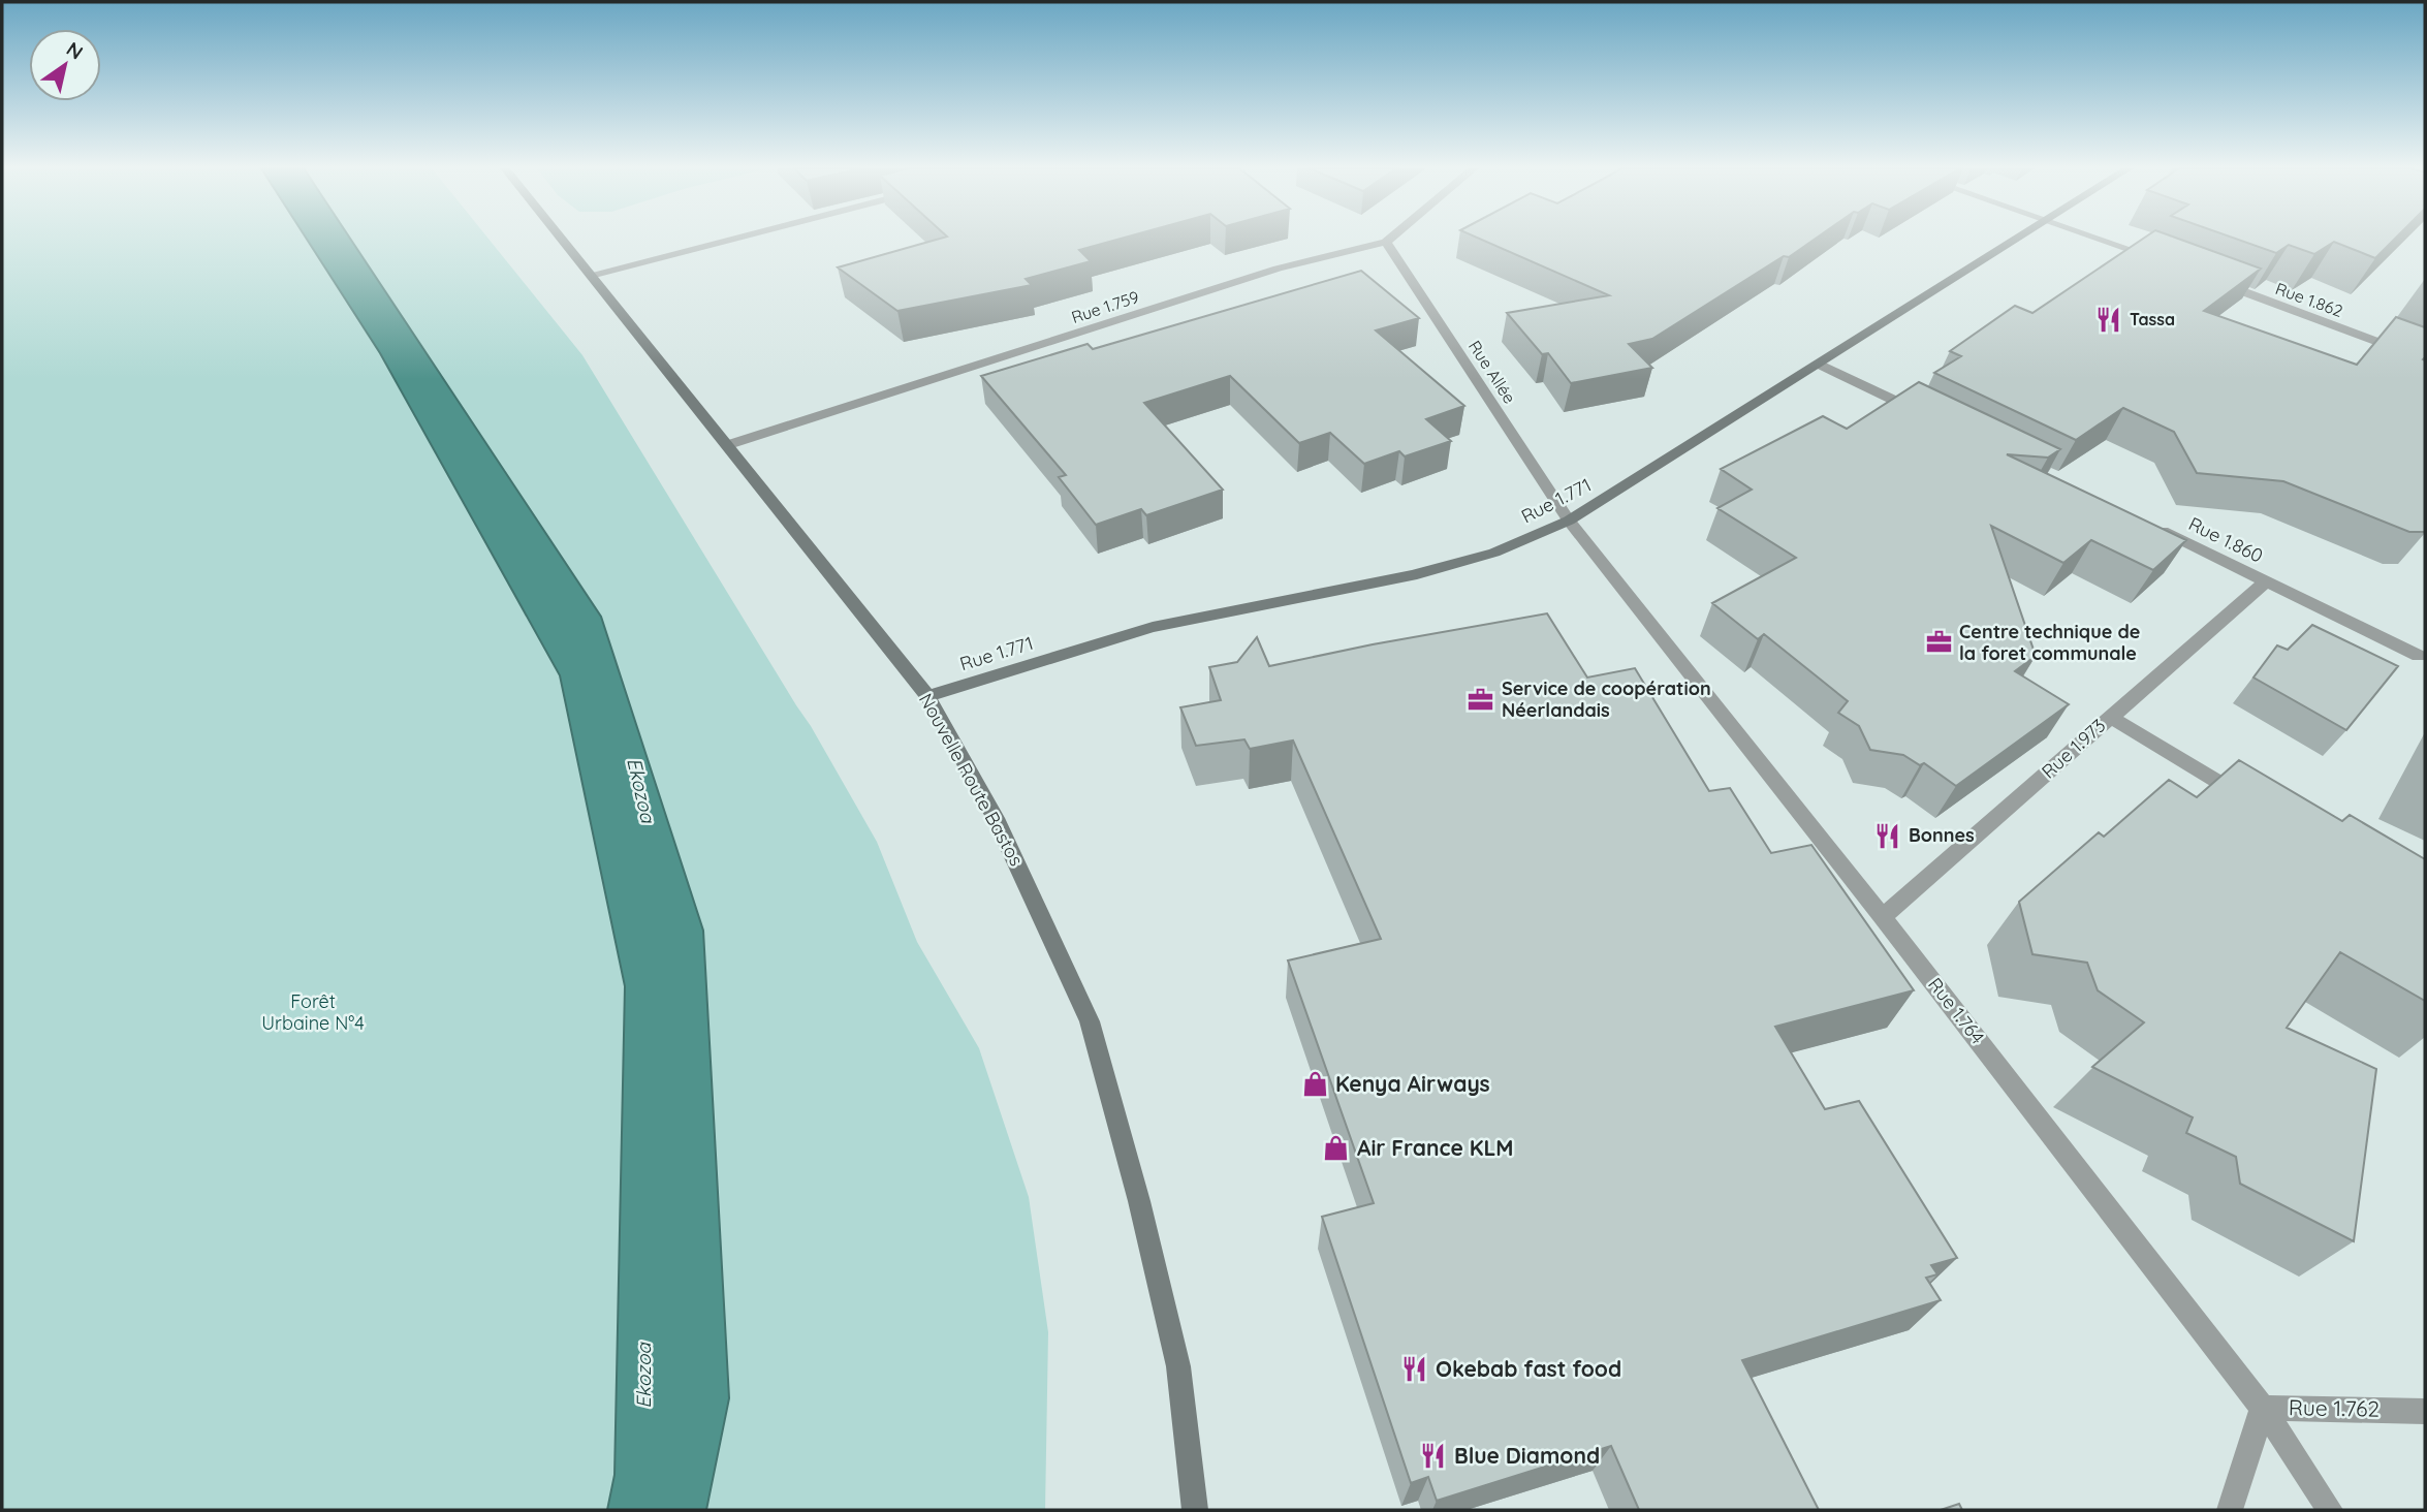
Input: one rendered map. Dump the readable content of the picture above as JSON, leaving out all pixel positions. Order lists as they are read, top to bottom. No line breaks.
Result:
{"streets":{"main road":["Rue 1.771","Nouvelle Route Bastos"],"street":["Rue 1.862","Rue 1.759","Rue Allée","Rue 1.860","Rue 1.973","Rue 1.764","Rue 1.762"]},"crossings":[["Rue 1.759","Rue Allée"],["Rue 1.759","Nouvelle Route Bastos"],["Rue Allée","Rue 1.771"],["Rue Allée","Rue 1.764"],["Rue 1.771","Nouvelle Route Bastos"],["Rue 1.771","Rue 1.764"],["Rue 1.860","Rue 1.973"],["Rue 1.973","Rue 1.764"],["Rue 1.764","Rue 1.762"]],"water":["Ekozoa"],"parks":["Forêt Urbaine N°4"],"places":{"restaurant":["Tassa","Bonnes","Okebab fast food","Blue Diamond"],"office":["Centre technique de la foret communale","Service de coopération Néerlandais"],"shop":["Kenya Airways","Air France KLM"]},"north":"top right"}
